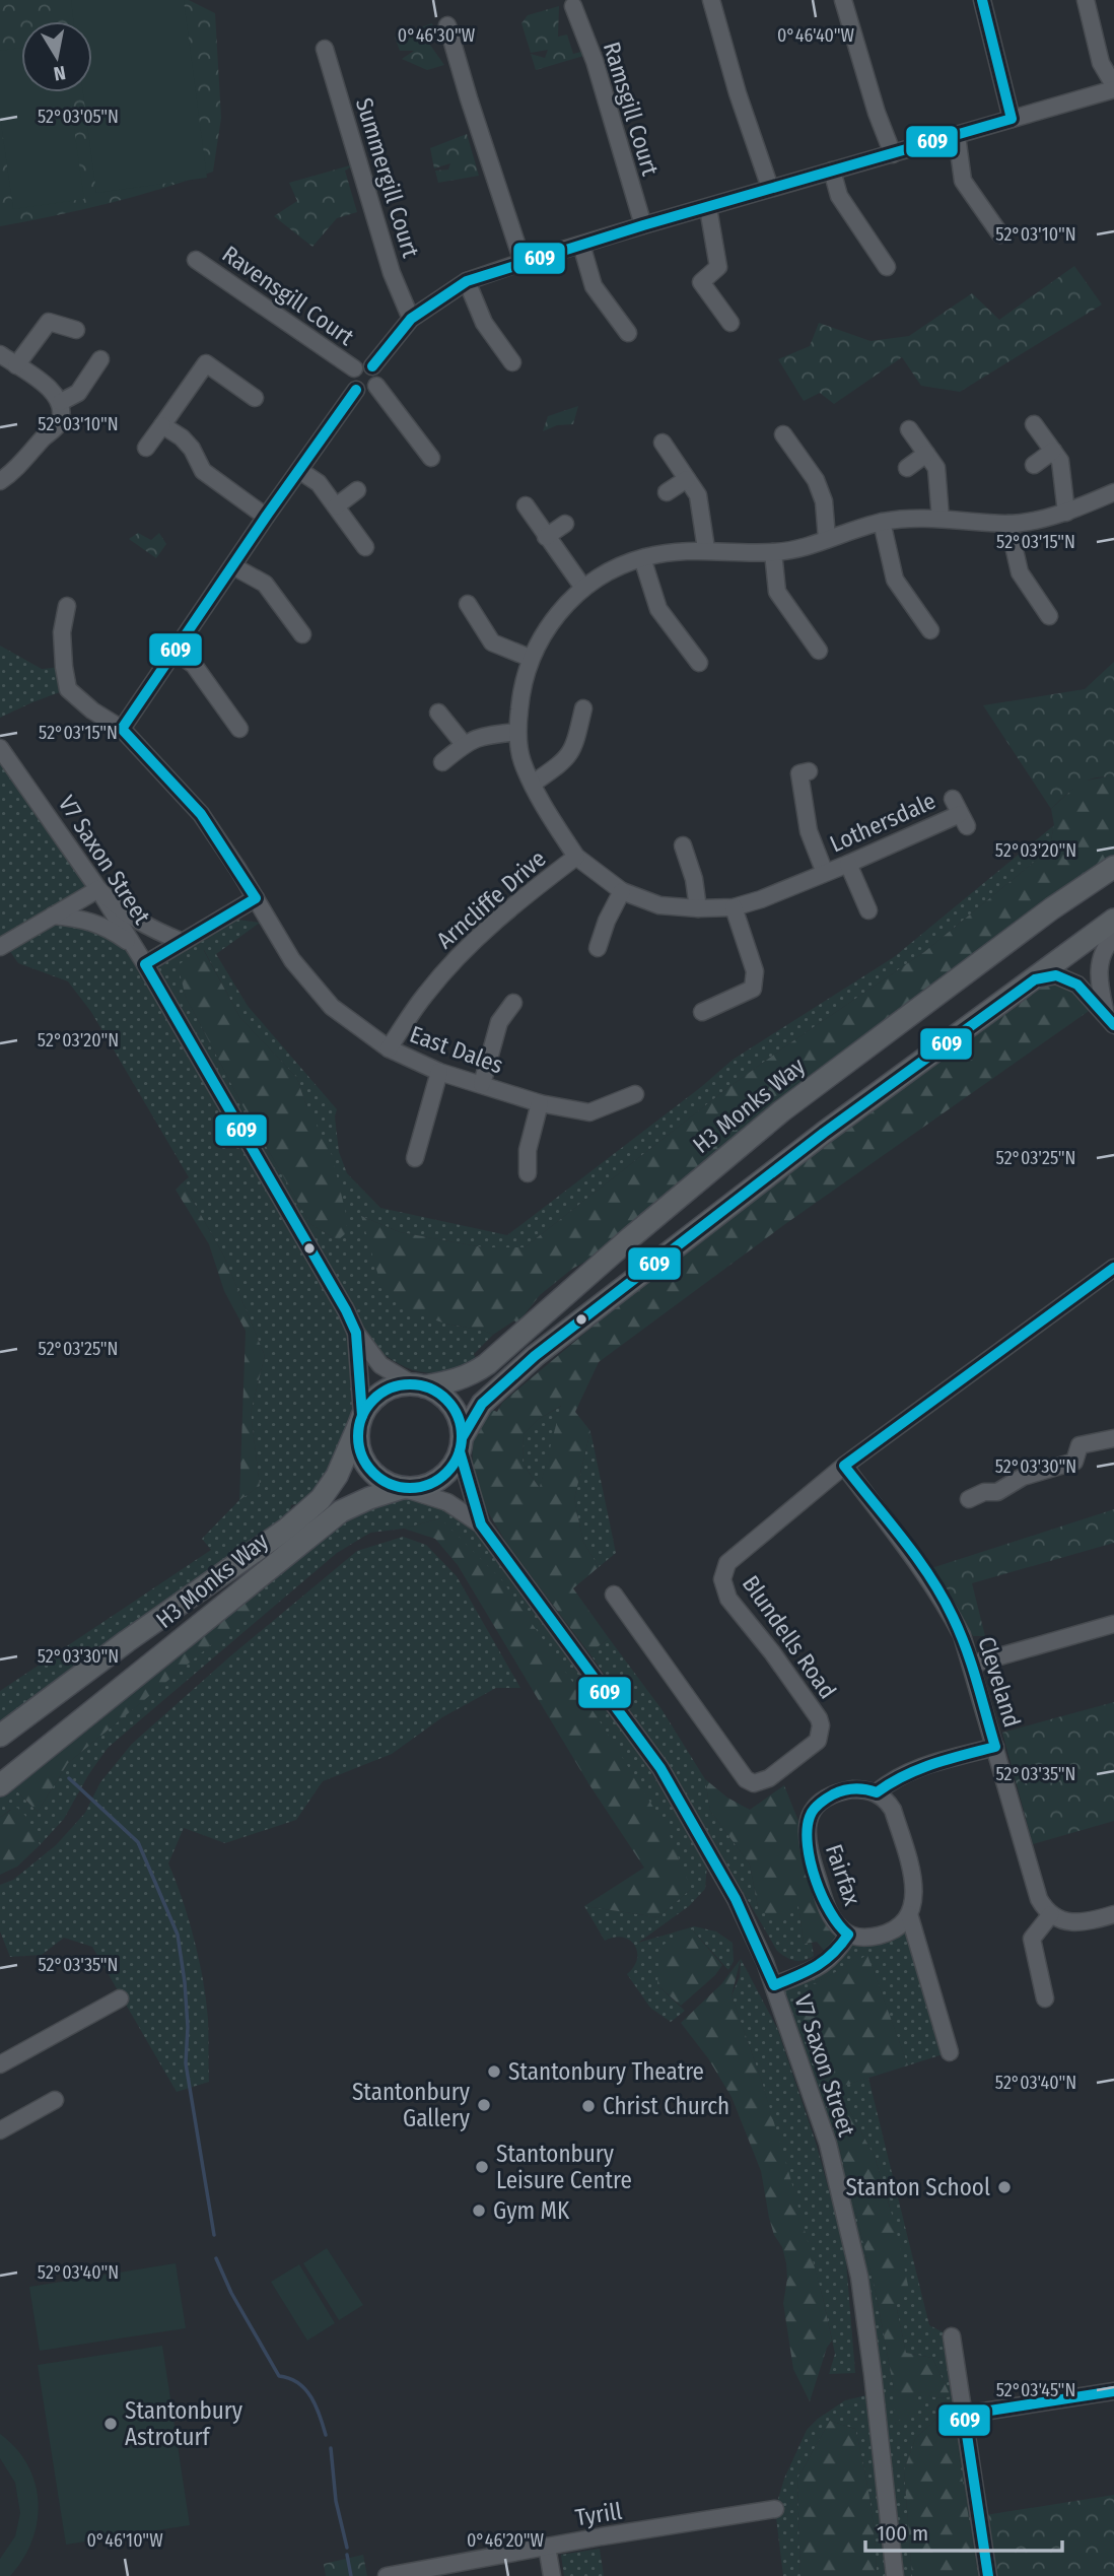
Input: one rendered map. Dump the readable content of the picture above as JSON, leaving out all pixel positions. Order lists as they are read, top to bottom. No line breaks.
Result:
{"streets":{"main road":["H3 Monks Way"],"street":["Ramsgill Court","Summergill Court","Ravensgill Court","Lothersdale","V7 Saxon Street","Arncliffe Drive","East Dales","Blundells Road","Cleveland","Fairfax","Tyrill"]},"crossings":[["Lothersdale","Arncliffe Drive"],["V7 Saxon Street","H3 Monks Way"],["V7 Saxon Street","Fairfax"],["Arncliffe Drive","East Dales"],["Blundells Road","Cleveland"]],"places":["Stantonbury Theatre","Stantonbury Gallery","Christ Church","Stantonbury Leisure Centre","Stanton School","Gym MK","Stantonbury Astroturf"],"lines":["transit line 609"],"scale_bar":"100 m","north":"bottom","coordinates":["0°46'30\"W","0°46'40\"W","52°03'05\"N","52°03'10\"N","52°03'15\"N","52°03'20\"N","52°03'25\"N","52°03'30\"N","52°03'35\"N","52°03'40\"N","52°03'45\"N","0°46'10\"W","0°46'20\"W"]}
